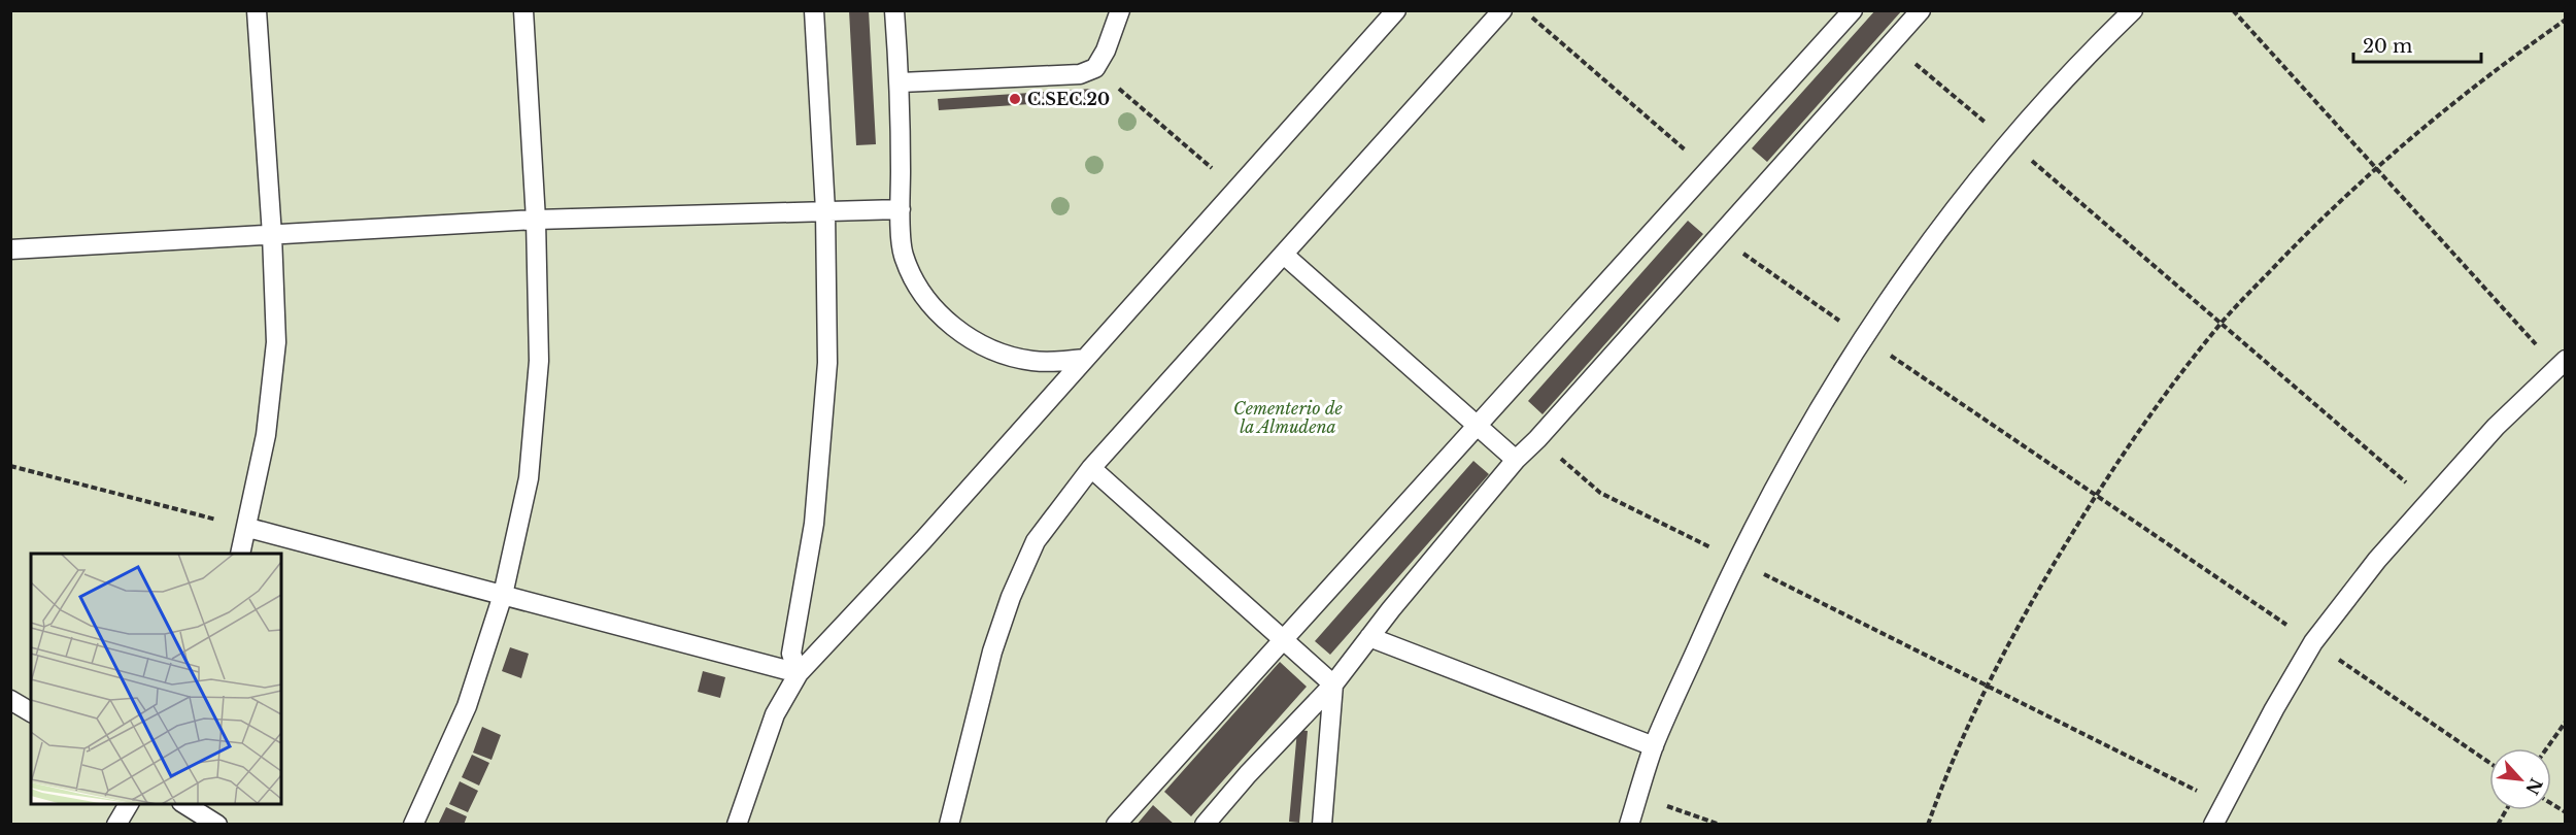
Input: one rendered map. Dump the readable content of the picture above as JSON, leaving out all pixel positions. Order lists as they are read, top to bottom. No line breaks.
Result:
{"parks":["Cementerio de la Almudena"],"places":["C.SEC.20"],"scale_bar":"20 m","north":"bottom right"}
